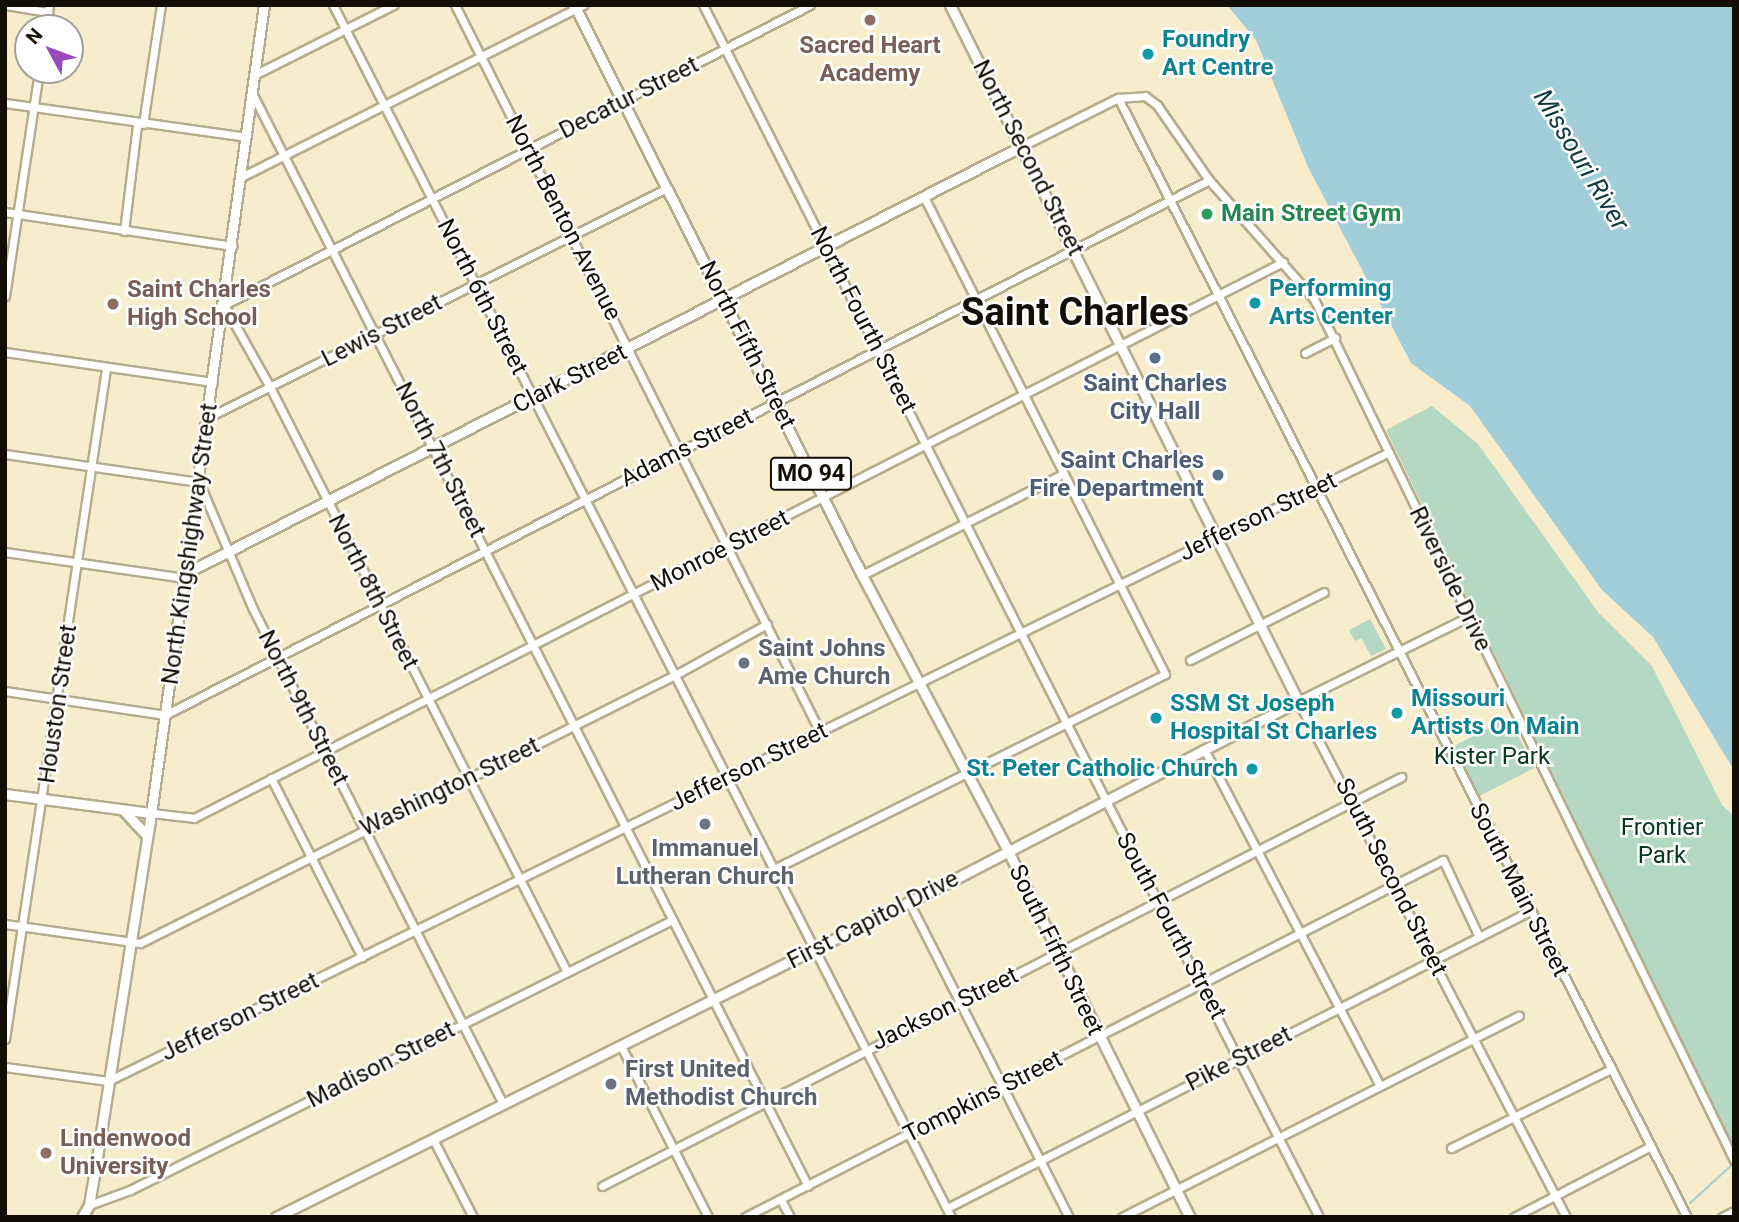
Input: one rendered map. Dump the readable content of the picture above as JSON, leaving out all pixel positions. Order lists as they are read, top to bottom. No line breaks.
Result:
{"streets":{"main road":["North Second Street","North Fifth Street","Clark Street","MO 94","North Kingshighway Street","South Second Street","First Capitol Drive","South Fifth Street"],"street":["Decatur Street","North Benton Avenue","North 6th Street","North Fourth Street","Lewis Street","Adams Street","North 7th Street","Jefferson Street","Monroe Street","Riverside Drive","North 8th Street","Houston Street","North 9th Street","Washington Street","South Main Street","South Fourth Street","Jackson Street","Pike Street","Madison Street","Tompkins Street"]},"crossings":[["Decatur Street","North Benton Avenue"],["Decatur Street","North 6th Street"],["Decatur Street","North Fourth Street"],["Decatur Street","North Fifth Street"],["Decatur Street","North 7th Street"],["Decatur Street","North Kingshighway Street"],["Decatur Street","North 8th Street"],["North Second Street","Clark Street"],["North Second Street","Adams Street"],["North Second Street","Jefferson Street"],["North Second Street","Monroe Street"],["North Second Street","South Second Street"],["North Benton Avenue","Lewis Street"],["North Benton Avenue","Clark Street"],["North Benton Avenue","Adams Street"],["North Benton Avenue","Jefferson Street"],["North Benton Avenue","Monroe Street"],["North Benton Avenue","Washington Street"],["North 6th Street","Lewis Street"],["North 6th Street","Clark Street"],["North 6th Street","Adams Street"],["North 6th Street","Jefferson Street"],["North 6th Street","Monroe Street"],["North 6th Street","Washington Street"],["North 6th Street","First Capitol Drive"],["North 6th Street","Jackson Street"],["North 6th Street","Pike Street"],["North 6th Street","Tompkins Street"],["North Fourth Street","Clark Street"],["North Fourth Street","Adams Street"],["North Fourth Street","Jefferson Street"],["North Fourth Street","Monroe Street"],["North Fourth Street","South Fourth Street"],["Lewis Street","North Fifth Street"],["Lewis Street","North 7th Street"],["Lewis Street","North Kingshighway Street"],["Lewis Street","North 8th Street"],["North Fifth Street","Clark Street"],["North Fifth Street","Adams Street"],["North Fifth Street","Jefferson Street"],["North Fifth Street","Monroe Street"],["North Fifth Street","South Fifth Street"],["Clark Street","North 7th Street"],["Clark Street","North Kingshighway Street"],["Clark Street","Riverside Drive"],["Clark Street","North 8th Street"],["Clark Street","North 9th Street"],["Clark Street","South Main Street"],["Adams Street","North 7th Street"],["Adams Street","North Kingshighway Street"],["Adams Street","Riverside Drive"],["Adams Street","North 8th Street"],["Adams Street","North 9th Street"],["Adams Street","South Main Street"],["North 7th Street","Jefferson Street"],["North 7th Street","North Kingshighway Street"],["North 7th Street","Monroe Street"],["North 7th Street","Washington Street"],["North 7th Street","First Capitol Drive"],["North 7th Street","Jackson Street"],["North 7th Street","Madison Street"],["North 7th Street","Tompkins Street"],["Jefferson Street","North Kingshighway Street"],["Jefferson Street","Riverside Drive"],["Jefferson Street","North 8th Street"],["Jefferson Street","North 9th Street"],["Jefferson Street","South Second Street"],["Jefferson Street","South Main Street"],["Jefferson Street","South Fourth Street"],["Jefferson Street","South Fifth Street"],["North Kingshighway Street","Monroe Street"],["North Kingshighway Street","North 8th Street"],["North Kingshighway Street","North 9th Street"],["North Kingshighway Street","Washington Street"],["North Kingshighway Street","Madison Street"],["Monroe Street","Riverside Drive"],["Monroe Street","North 8th Street"],["Monroe Street","North 9th Street"],["Monroe Street","South Main Street"],["Riverside Drive","South Main Street"],["Riverside Drive","First Capitol Drive"],["North 8th Street","Washington Street"],["North 8th Street","Madison Street"],["North 9th Street","Washington Street"],["North 9th Street","First Capitol Drive"],["North 9th Street","Madison Street"],["South Second Street","First Capitol Drive"],["South Second Street","Jackson Street"],["South Second Street","Pike Street"],["South Second Street","Tompkins Street"],["South Main Street","First Capitol Drive"],["South Main Street","Pike Street"],["First Capitol Drive","South Fourth Street"],["First Capitol Drive","South Fifth Street"],["South Fourth Street","Jackson Street"],["South Fourth Street","Pike Street"],["South Fourth Street","Tompkins Street"],["South Fifth Street","Jackson Street"],["South Fifth Street","Pike Street"],["South Fifth Street","Tompkins Street"],["Pike Street","Tompkins Street"]],"districts":["Saint Charles"],"water":["Missouri River"],"parks":["Kister Park","Frontier Park"],"places":["Sacred Heart Academy","Foundry Art Centre","Main Street Gym","Performing Arts Center","Saint Charles High School","Saint Charles City Hall","Saint Charles Fire Department","Saint Johns Ame Church","Missouri Artists On Main","SSM St Joseph Hospital St Charles","St. Peter Catholic Church","Immanuel Lutheran Church","First United Methodist Church","Lindenwood University"],"north":"top left"}
